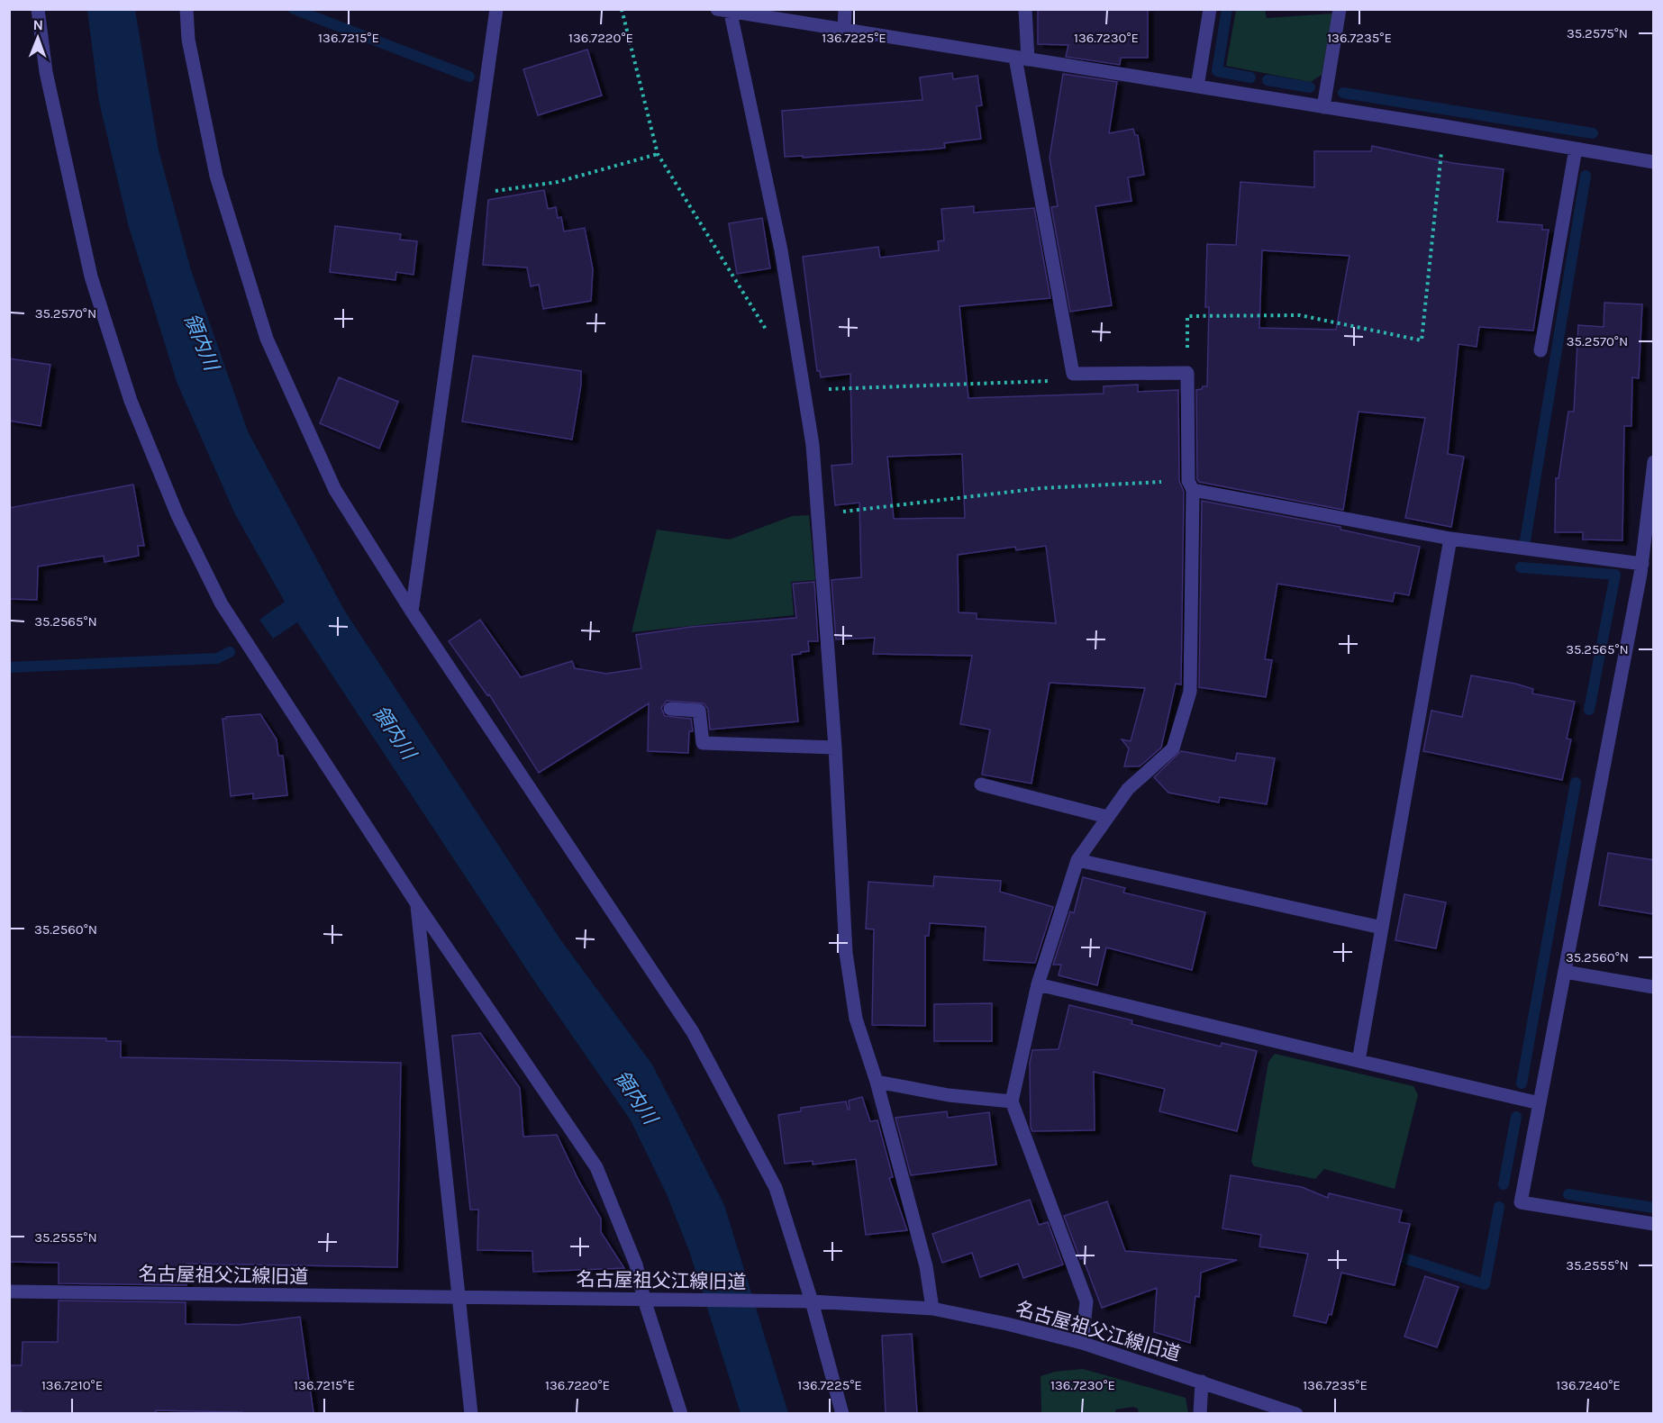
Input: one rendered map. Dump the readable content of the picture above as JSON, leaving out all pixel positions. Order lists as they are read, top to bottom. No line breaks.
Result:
{"streets":{"street":["名古屋祖父江線旧道"]},"water":["領内川"],"north":"top","coordinates":["35.2575°N","136.7215°E","136.7220°E","136.7225°E","136.7230°E","136.7235°E","35.2570°N","35.2565°N","35.2560°N","35.2555°N","136.7210°E","136.7240°E"]}
